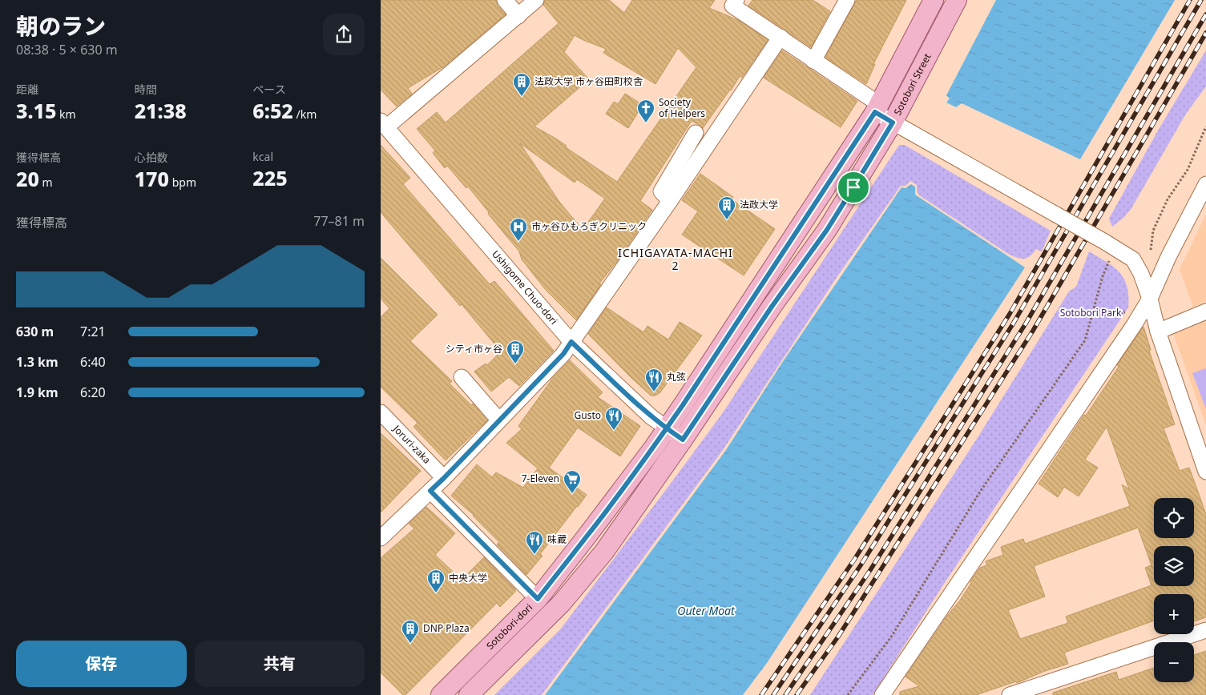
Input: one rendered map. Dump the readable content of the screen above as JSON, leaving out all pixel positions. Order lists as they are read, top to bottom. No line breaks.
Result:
{"streets":{"main road":["Sotobori Street","Sotobori-dori"],"street":["Ushigome Chuo-dori","Joruri-zaka"]},"crossings":[["Sotobori Street","Ushigome Chuo-dori"],["Sotobori Street","Sotobori-dori"],["Ushigome Chuo-dori","Sotobori-dori"]],"districts":["ICHIGAYATA-MACHI 2"],"water":["Outer Moat"],"parks":["Sotobori Park"],"places":{"building":["法政大学 市ヶ谷田町校舎","法政大学","シティ市ヶ谷","中央大学","DNP Plaza"],"church":["Society of Helpers"],"hospital":["市ヶ谷ひもろぎクリニック"],"restaurant":["丸弦","Gusto","味蔵"],"supermarket":["7-Eleven"]},"page":{"heading":["朝のラン","08:38 · 5 × 630 m"],"stats":[["距離","3.15 km"],["時間","21:38"],["ペース","6:52 /km"],["獲得標高","20 m"],["心拍数","170 bpm"],["kcal","225"]],"chart":["獲得標高","77–81 m"],"list":[{"name":"630 m","note":"7:21"},{"name":"1.3 km","note":"6:40"},{"name":"1.9 km","note":"6:20"}],"map_buttons":["+","−"],"buttons":["保存","共有"]}}
